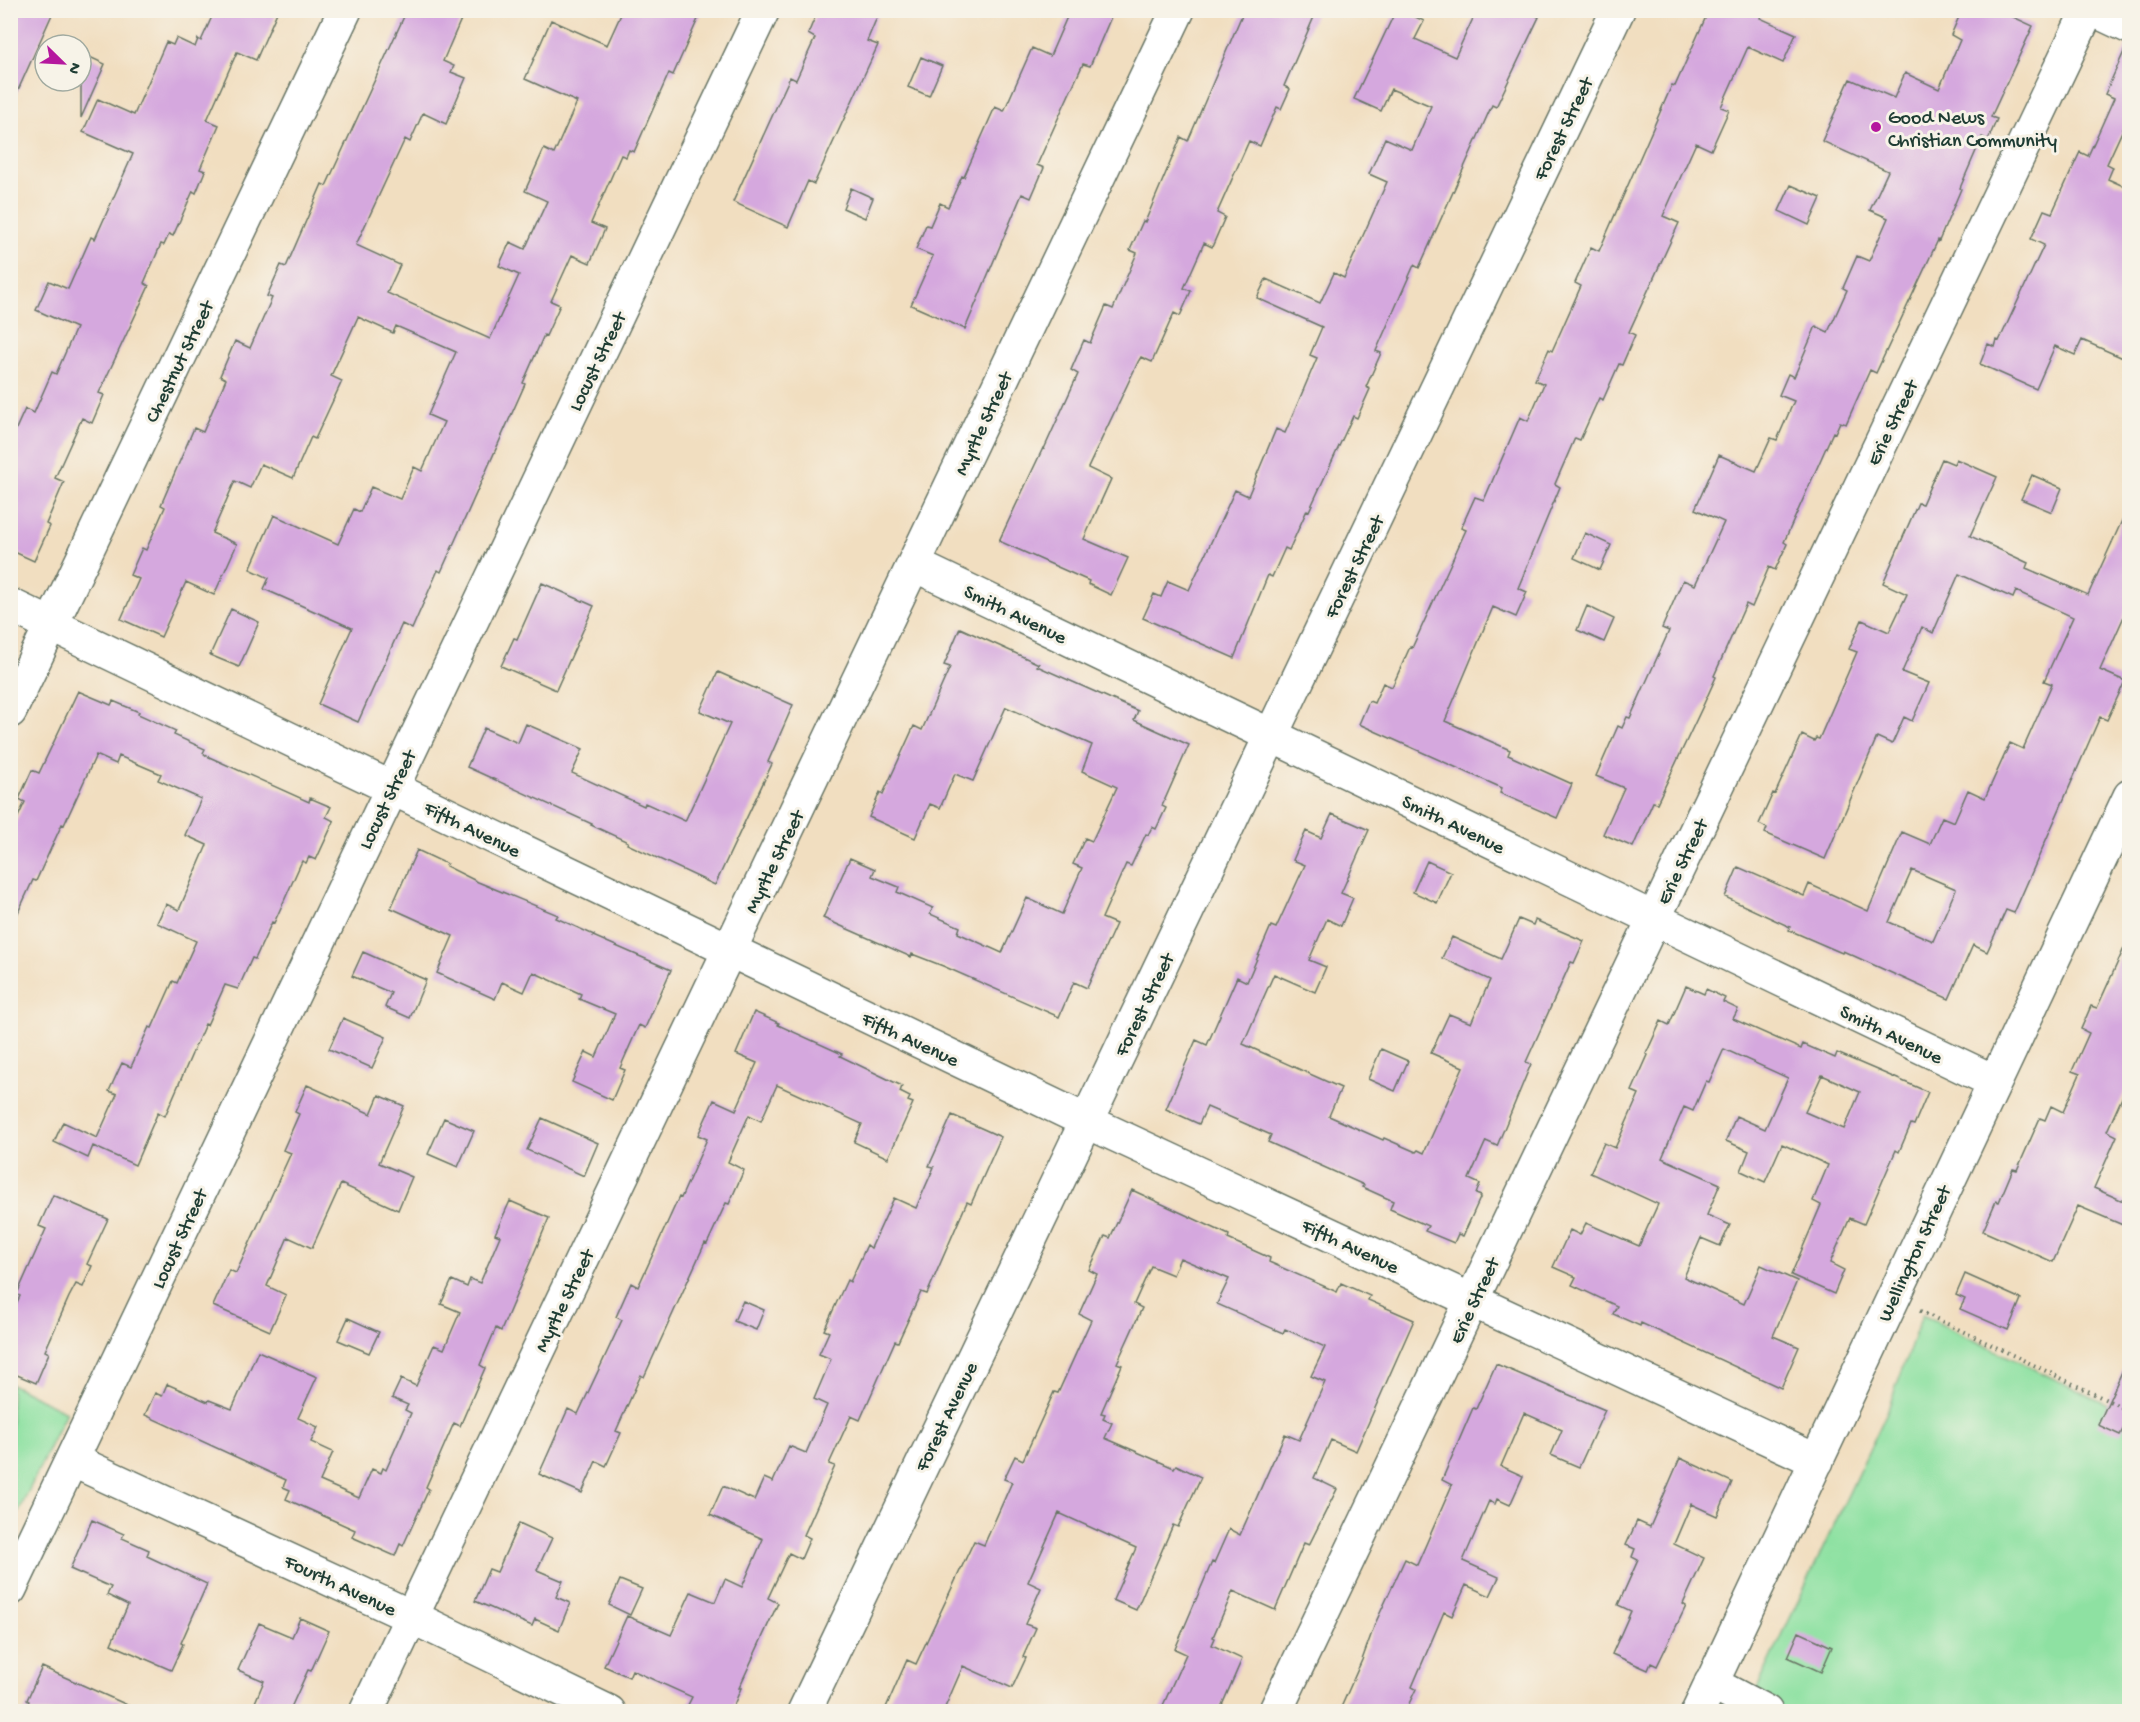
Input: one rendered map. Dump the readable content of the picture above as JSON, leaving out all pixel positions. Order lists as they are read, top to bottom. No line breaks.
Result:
{"streets":{"street":["Forest Street","Chestnut Street","Locust Street","Erie Street","Myrtle Street","Smith Avenue","Fifth Avenue","Wellington Street","Forest Avenue","Fourth Avenue"]},"crossings":[["Forest Street","Smith Avenue"],["Forest Street","Fifth Avenue"],["Forest Street","Forest Avenue"],["Chestnut Street","Fifth Avenue"],["Locust Street","Fifth Avenue"],["Locust Street","Fourth Avenue"],["Erie Street","Smith Avenue"],["Erie Street","Fifth Avenue"],["Myrtle Street","Smith Avenue"],["Myrtle Street","Fifth Avenue"],["Myrtle Street","Fourth Avenue"],["Smith Avenue","Wellington Street"],["Fifth Avenue","Wellington Street"],["Fifth Avenue","Forest Avenue"]],"places":["Good News Christian Community"],"north":"bottom right"}
